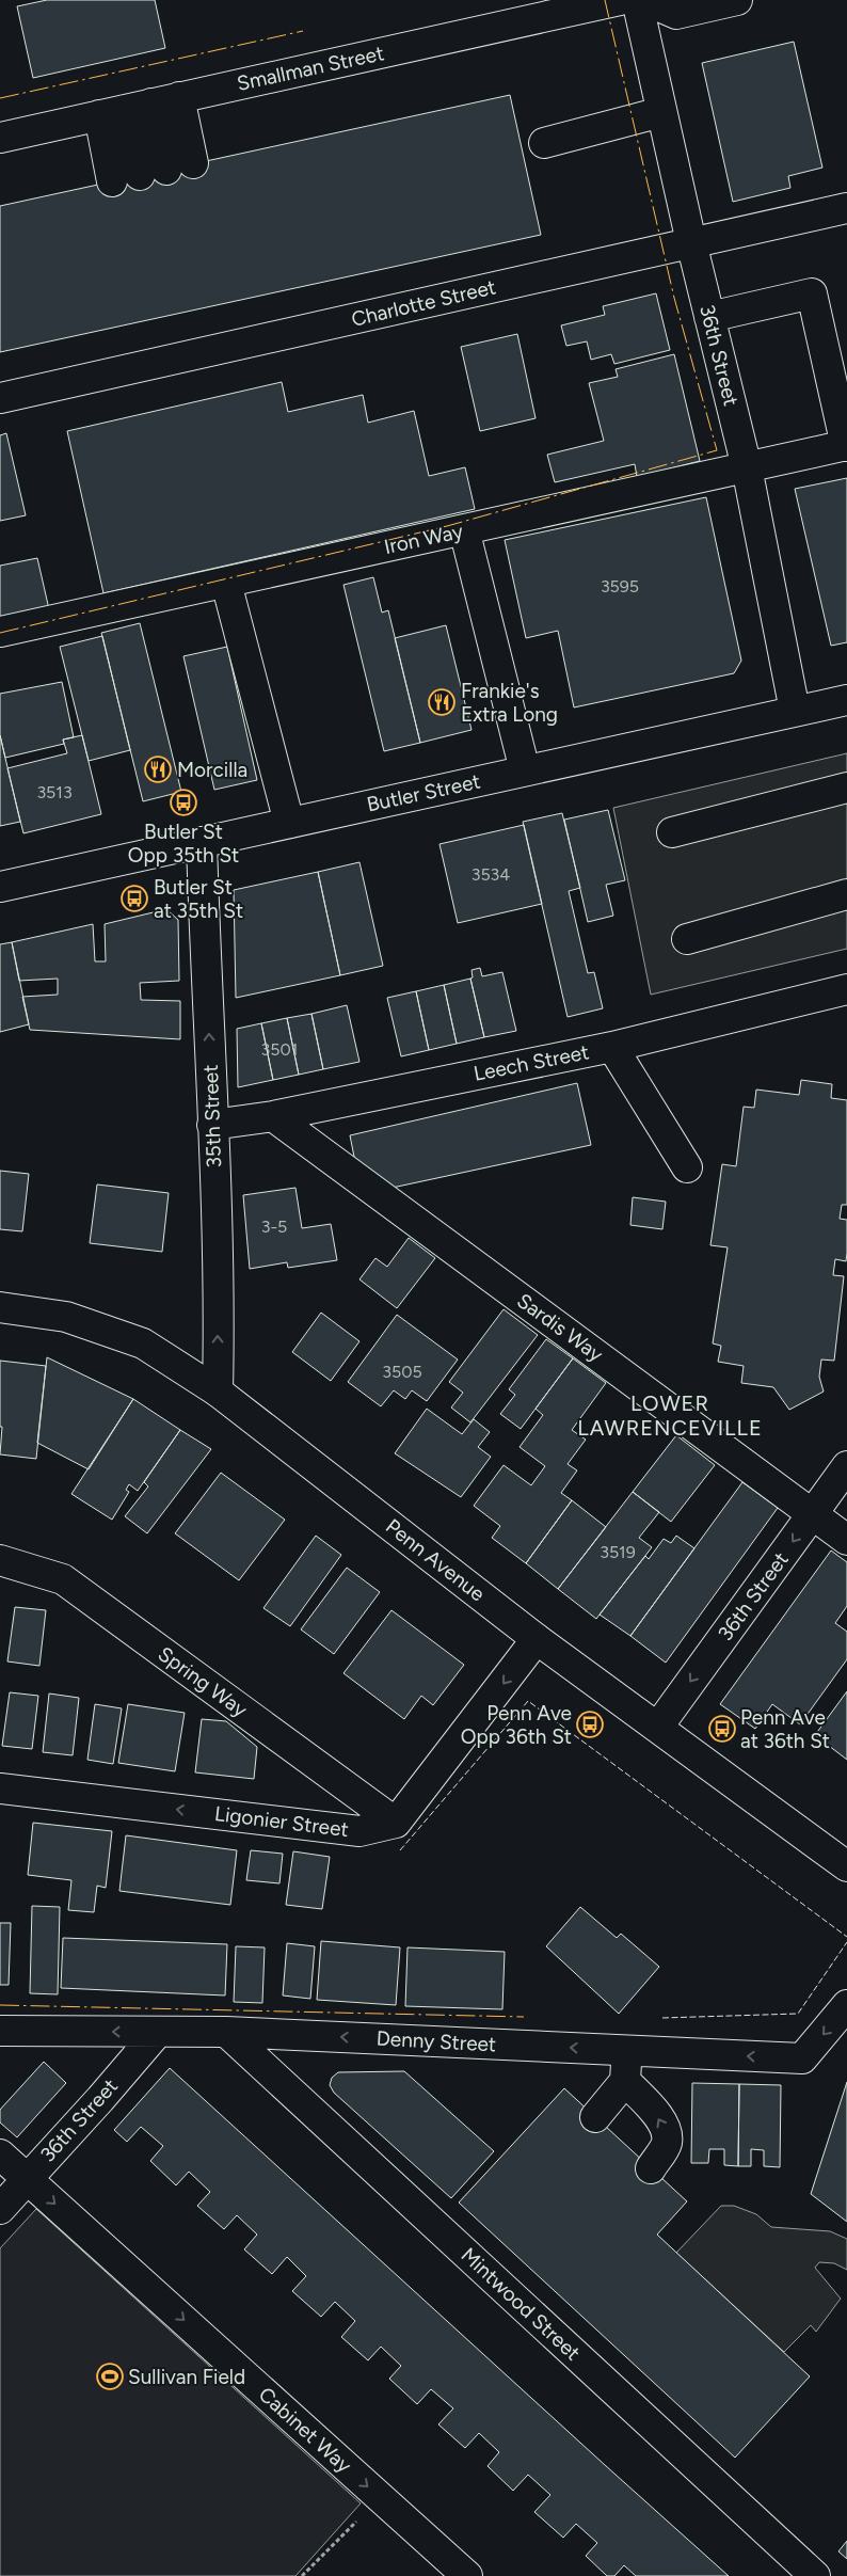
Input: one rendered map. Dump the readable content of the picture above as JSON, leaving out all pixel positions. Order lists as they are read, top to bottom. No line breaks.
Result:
{"streets":{"street":["Smallman Street","Charlotte Street","36th Street","Iron Way","Butler Street","Leech Street","35th Street","Sardis Way","Penn Avenue","Spring Way","Ligonier Street","Denny Street","Mintwood Street","Cabinet Way"]},"crossings":[["Charlotte Street","36th Street"],["36th Street","Iron Way"],["36th Street","Butler Street"],["36th Street","Sardis Way"],["36th Street","Penn Avenue"],["36th Street","Denny Street"],["36th Street","Cabinet Way"],["Butler Street","35th Street"],["Leech Street","35th Street"],["Leech Street","Sardis Way"],["35th Street","Penn Avenue"],["Spring Way","Ligonier Street"],["Denny Street","Mintwood Street"]],"one_way":["35th Street","Ligonier Street","Denny Street","Cabinet Way"],"districts":["LOWER LAWRENCEVILLE"],"places":{"restaurant":["Frankie's Extra Long","Morcilla"],"bus stop":["Butler St Opp 35th St","Butler St at 35th St","Penn Ave Opp 36th St","Penn Ave at 36th St"],"sports":["Sullivan Field"]},"house_numbers":["3595","3513","3534","3501","3-5","3505","3519"]}
